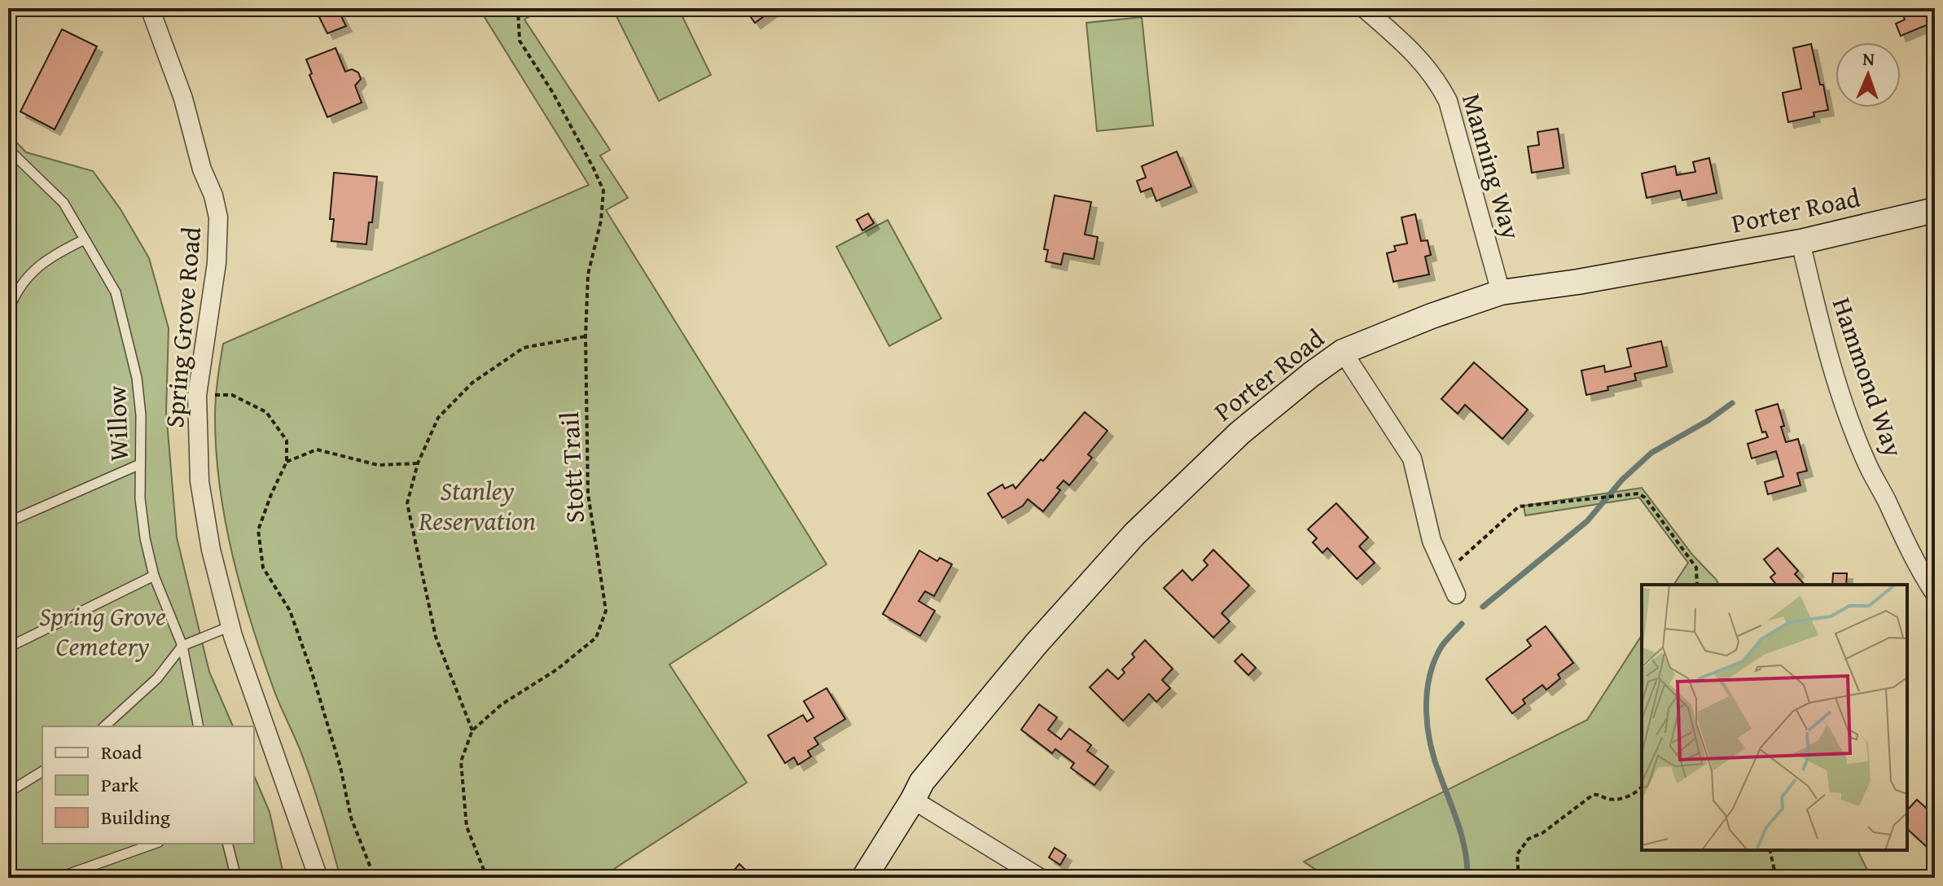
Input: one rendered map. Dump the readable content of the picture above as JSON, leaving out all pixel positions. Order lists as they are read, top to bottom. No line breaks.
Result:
{"streets":{"street":["Manning Way","Porter Road","Spring Grove Road","Hammond Way"],"lane":["Willow"],"path":["Stott Trail"]},"crossings":[["Manning Way","Porter Road"],["Porter Road","Hammond Way"]],"parks":["Stanley Reservation","Spring Grove Cemetery"],"legend":["Road","Park","Building"],"north":"top"}
